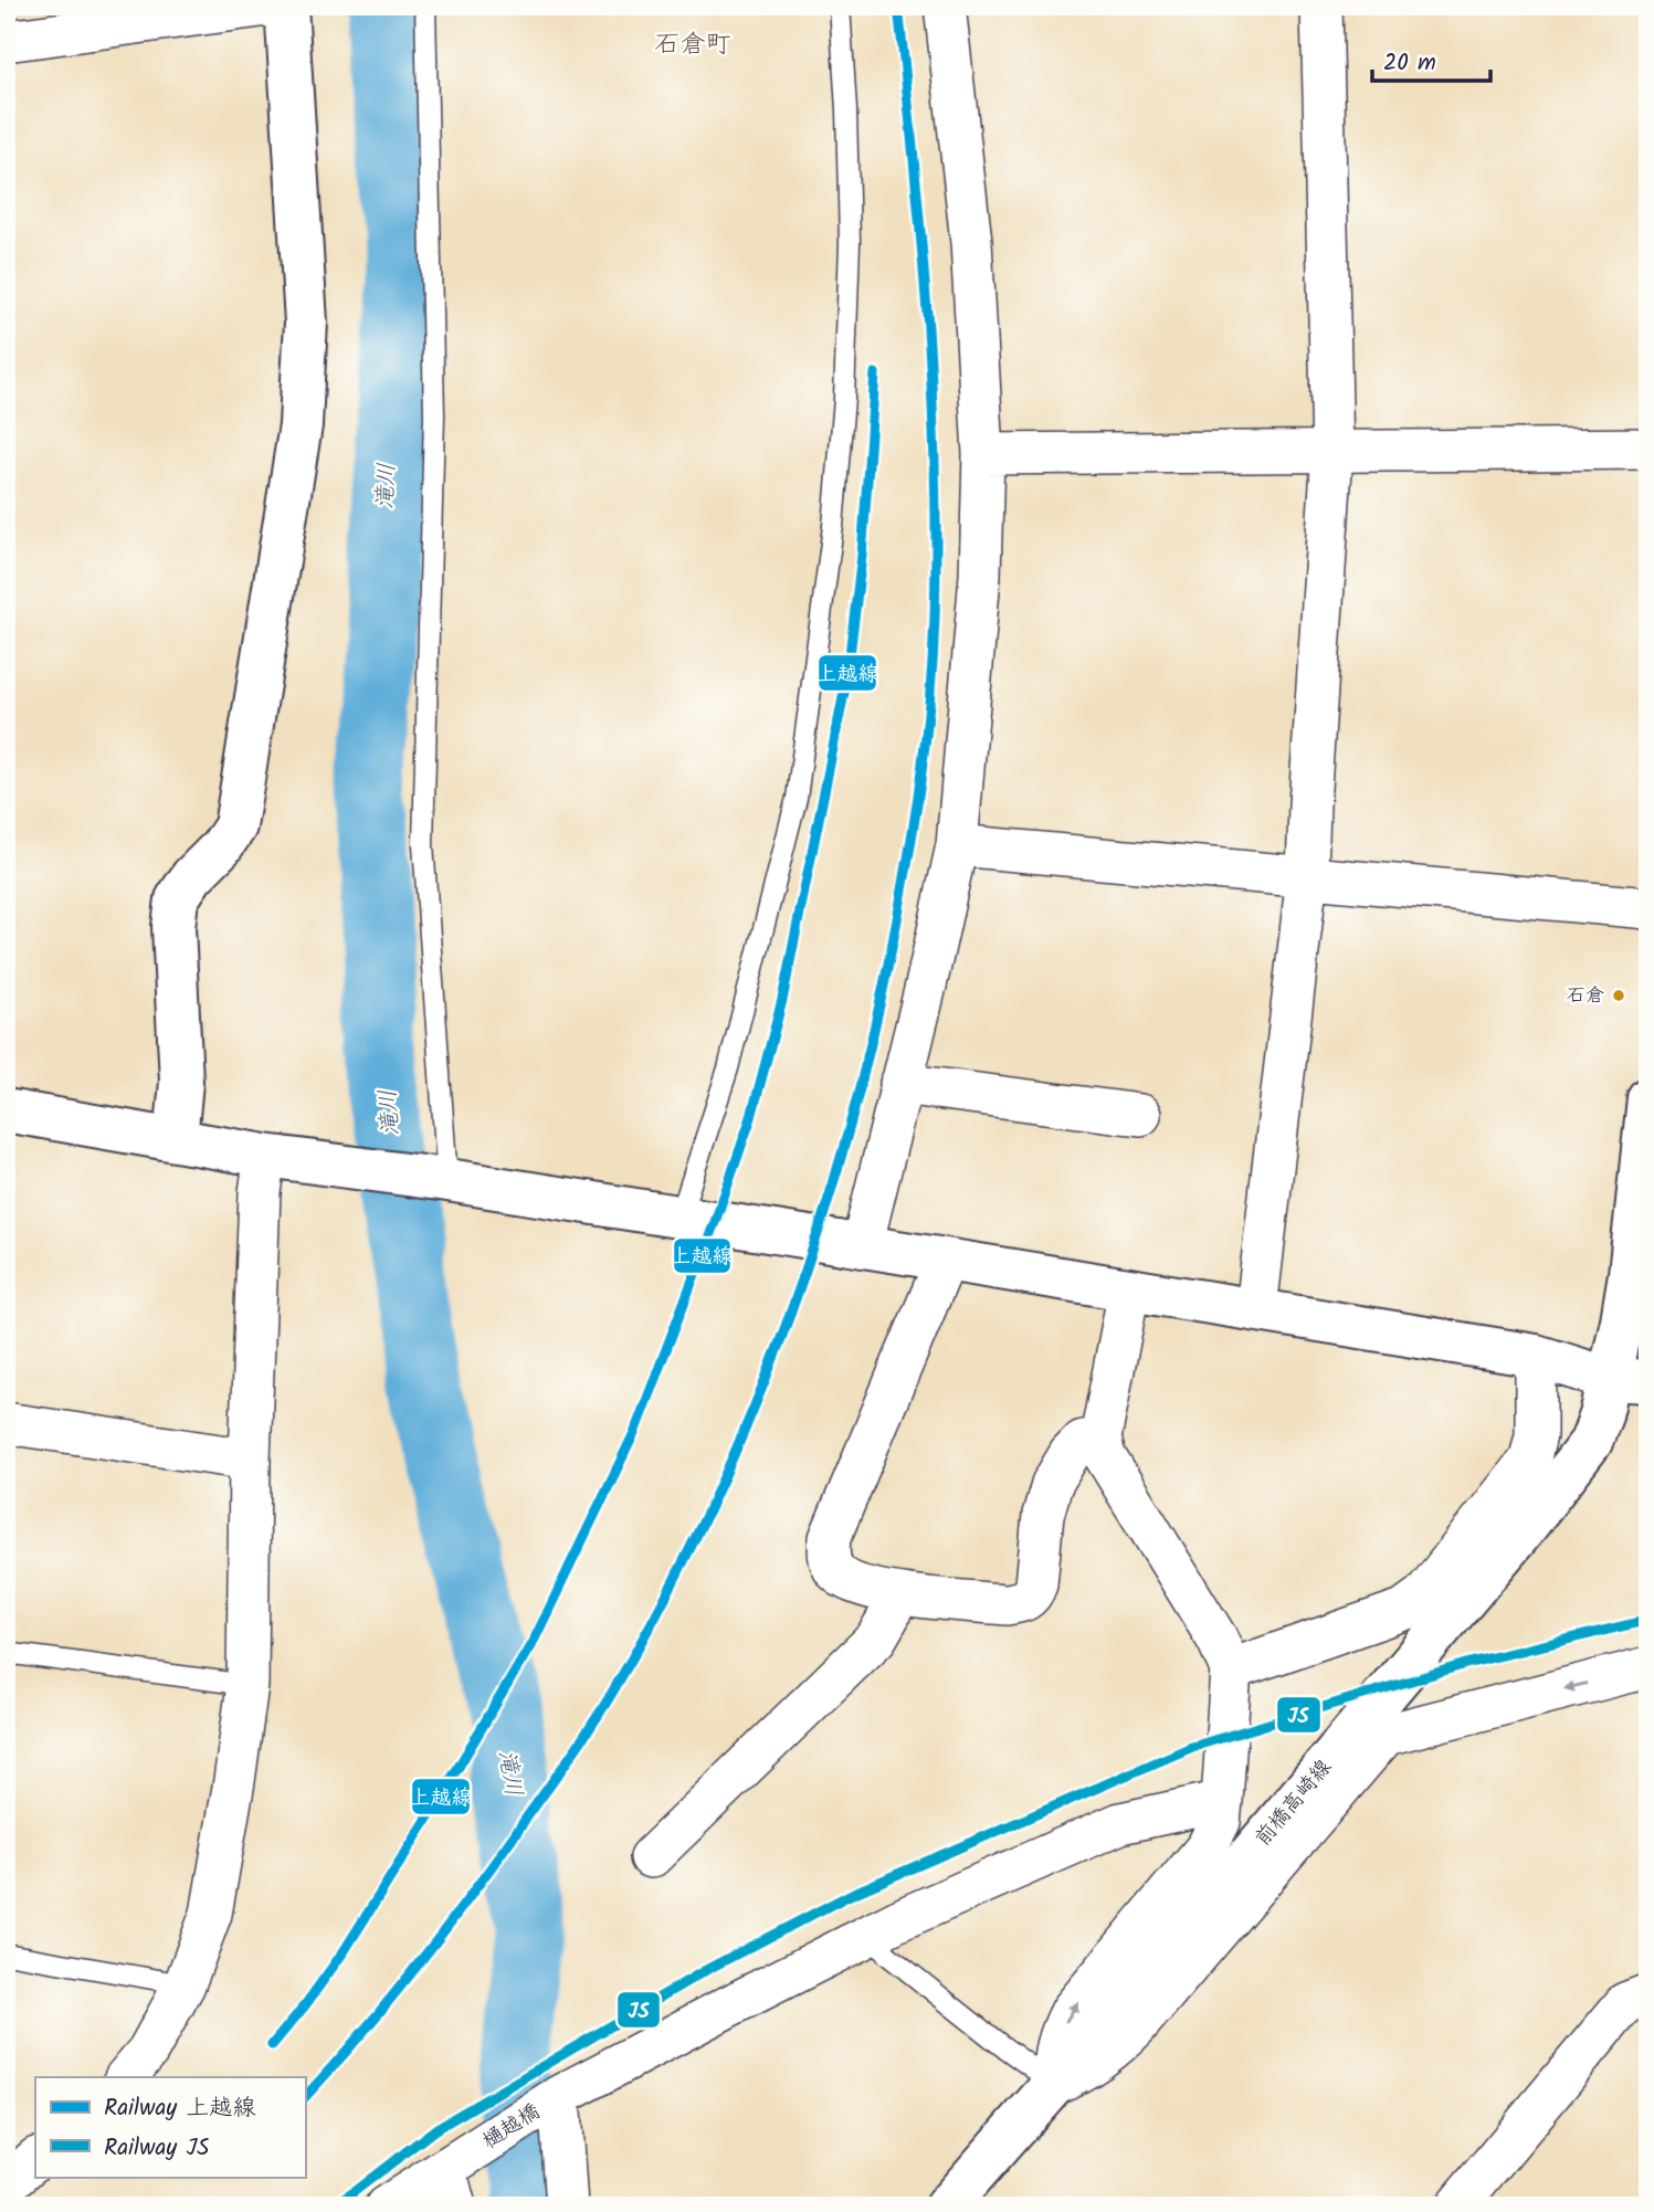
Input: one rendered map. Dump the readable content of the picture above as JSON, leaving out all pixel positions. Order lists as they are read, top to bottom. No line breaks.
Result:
{"streets":{"street":["前橋高崎線","樋越橋"]},"districts":["石倉町"],"water":["滝川"],"places":["石倉"],"lines":["rail line 上越線","rail line JS"],"legend":["Railway 上越線","Railway JS"],"scale_bar":"20 m"}
